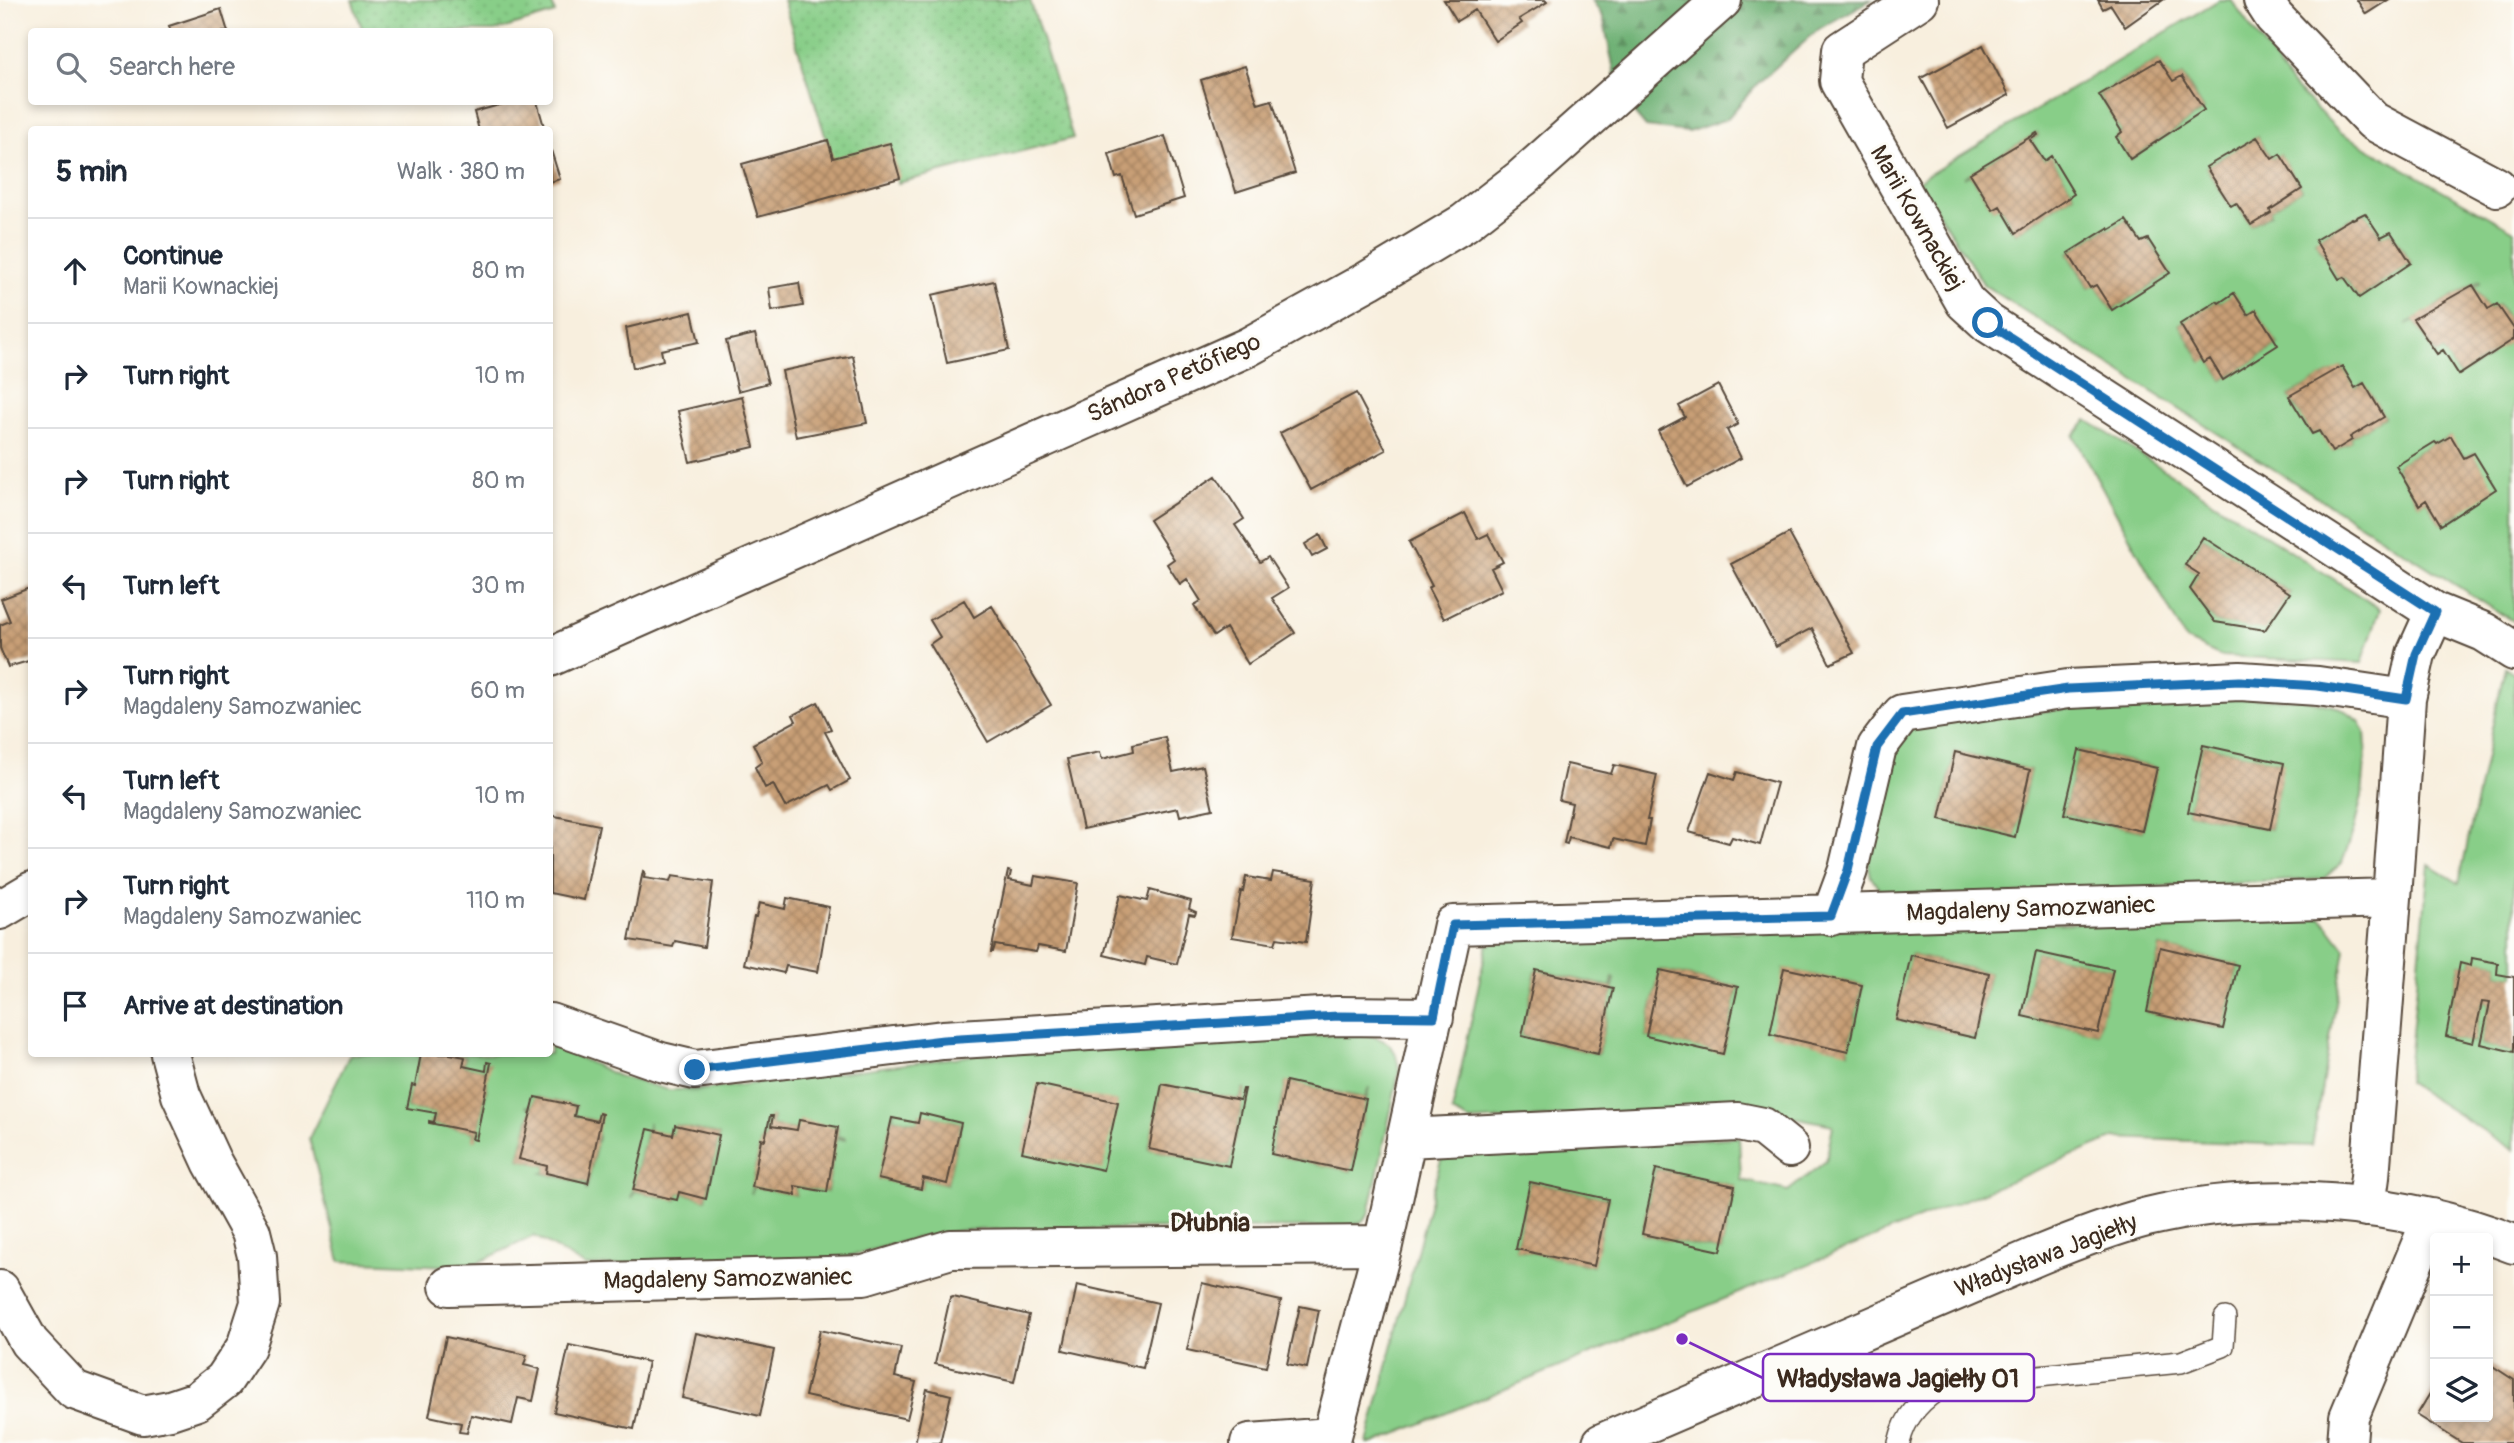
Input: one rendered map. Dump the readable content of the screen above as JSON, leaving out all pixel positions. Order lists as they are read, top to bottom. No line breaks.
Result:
{"streets":{"street":["Marii Kownackiej","Sándora Petőfiego","Magdaleny Samozwaniec","Władysława Jagiełły"]},"districts":["Dłubnia"],"places":["Władysława Jagiełły 01"],"page":{"search":"Search here","heading":["5 min","Walk · 380 m"],"list":[["Continue","Marii Kownackiej","80 m"],["Turn right","10 m"],["Turn right","80 m"],["Turn left","30 m"],["Turn right","Magdaleny Samozwaniec","60 m"],["Turn left","Magdaleny Samozwaniec","10 m"],["Turn right","Magdaleny Samozwaniec","110 m"],"Arrive at destination"],"map_buttons":["+","−"]}}
